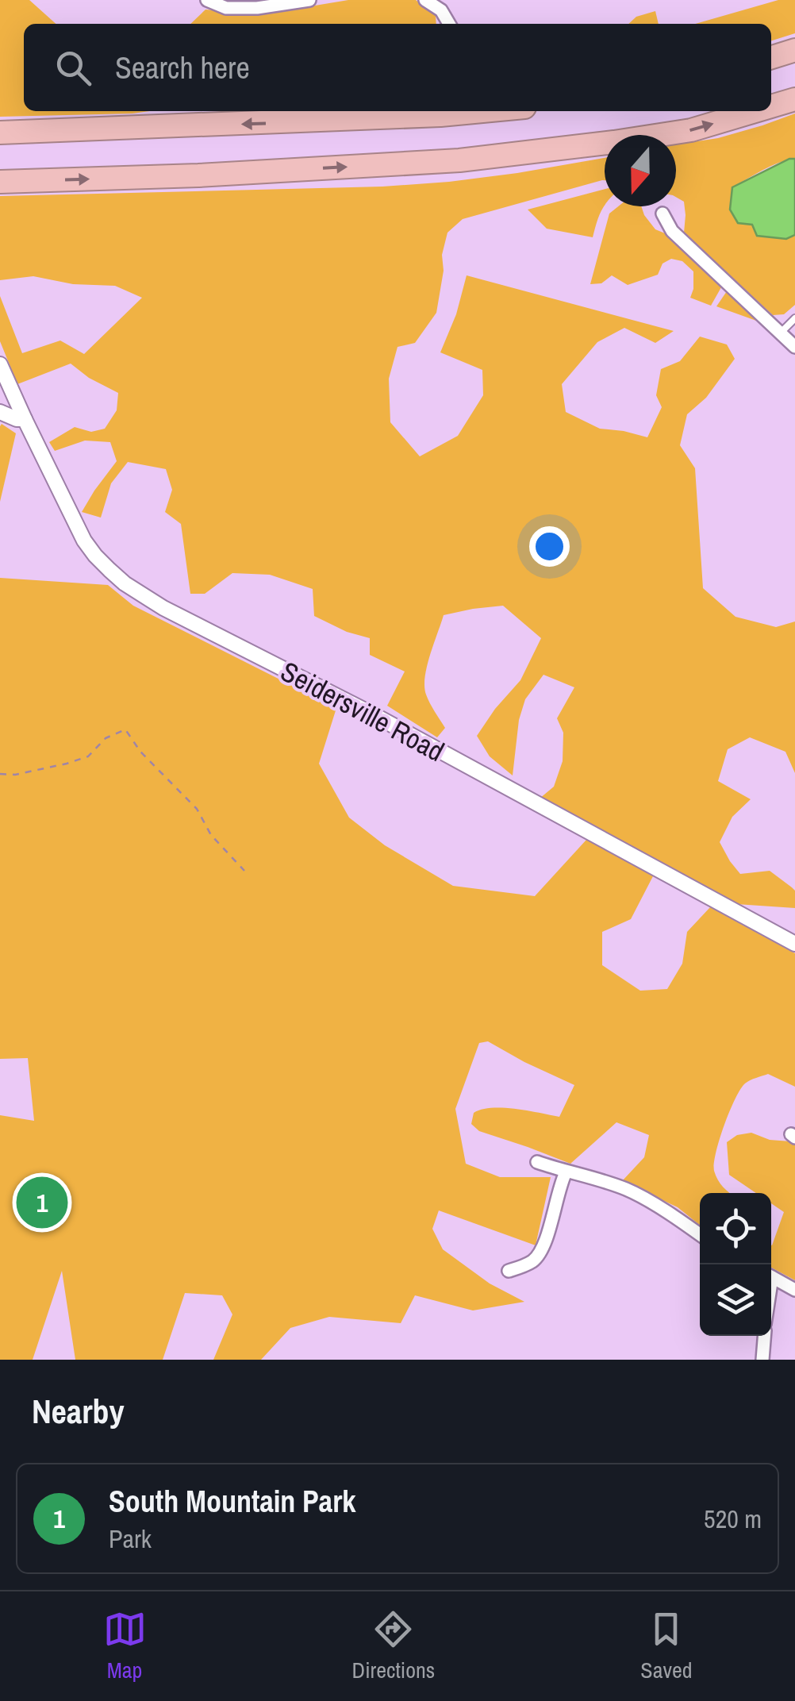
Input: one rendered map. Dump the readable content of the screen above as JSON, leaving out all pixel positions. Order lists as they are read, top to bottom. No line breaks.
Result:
{"streets":{"street":["Seidersville Road"]},"north":"bottom","page":{"search":"Search here","pins":"1","heading":"Nearby","list":[{"mark":"1","name":"South Mountain Park","note":"Park","value":"520 m"}],"nav":["Map","Directions","Saved"]}}
